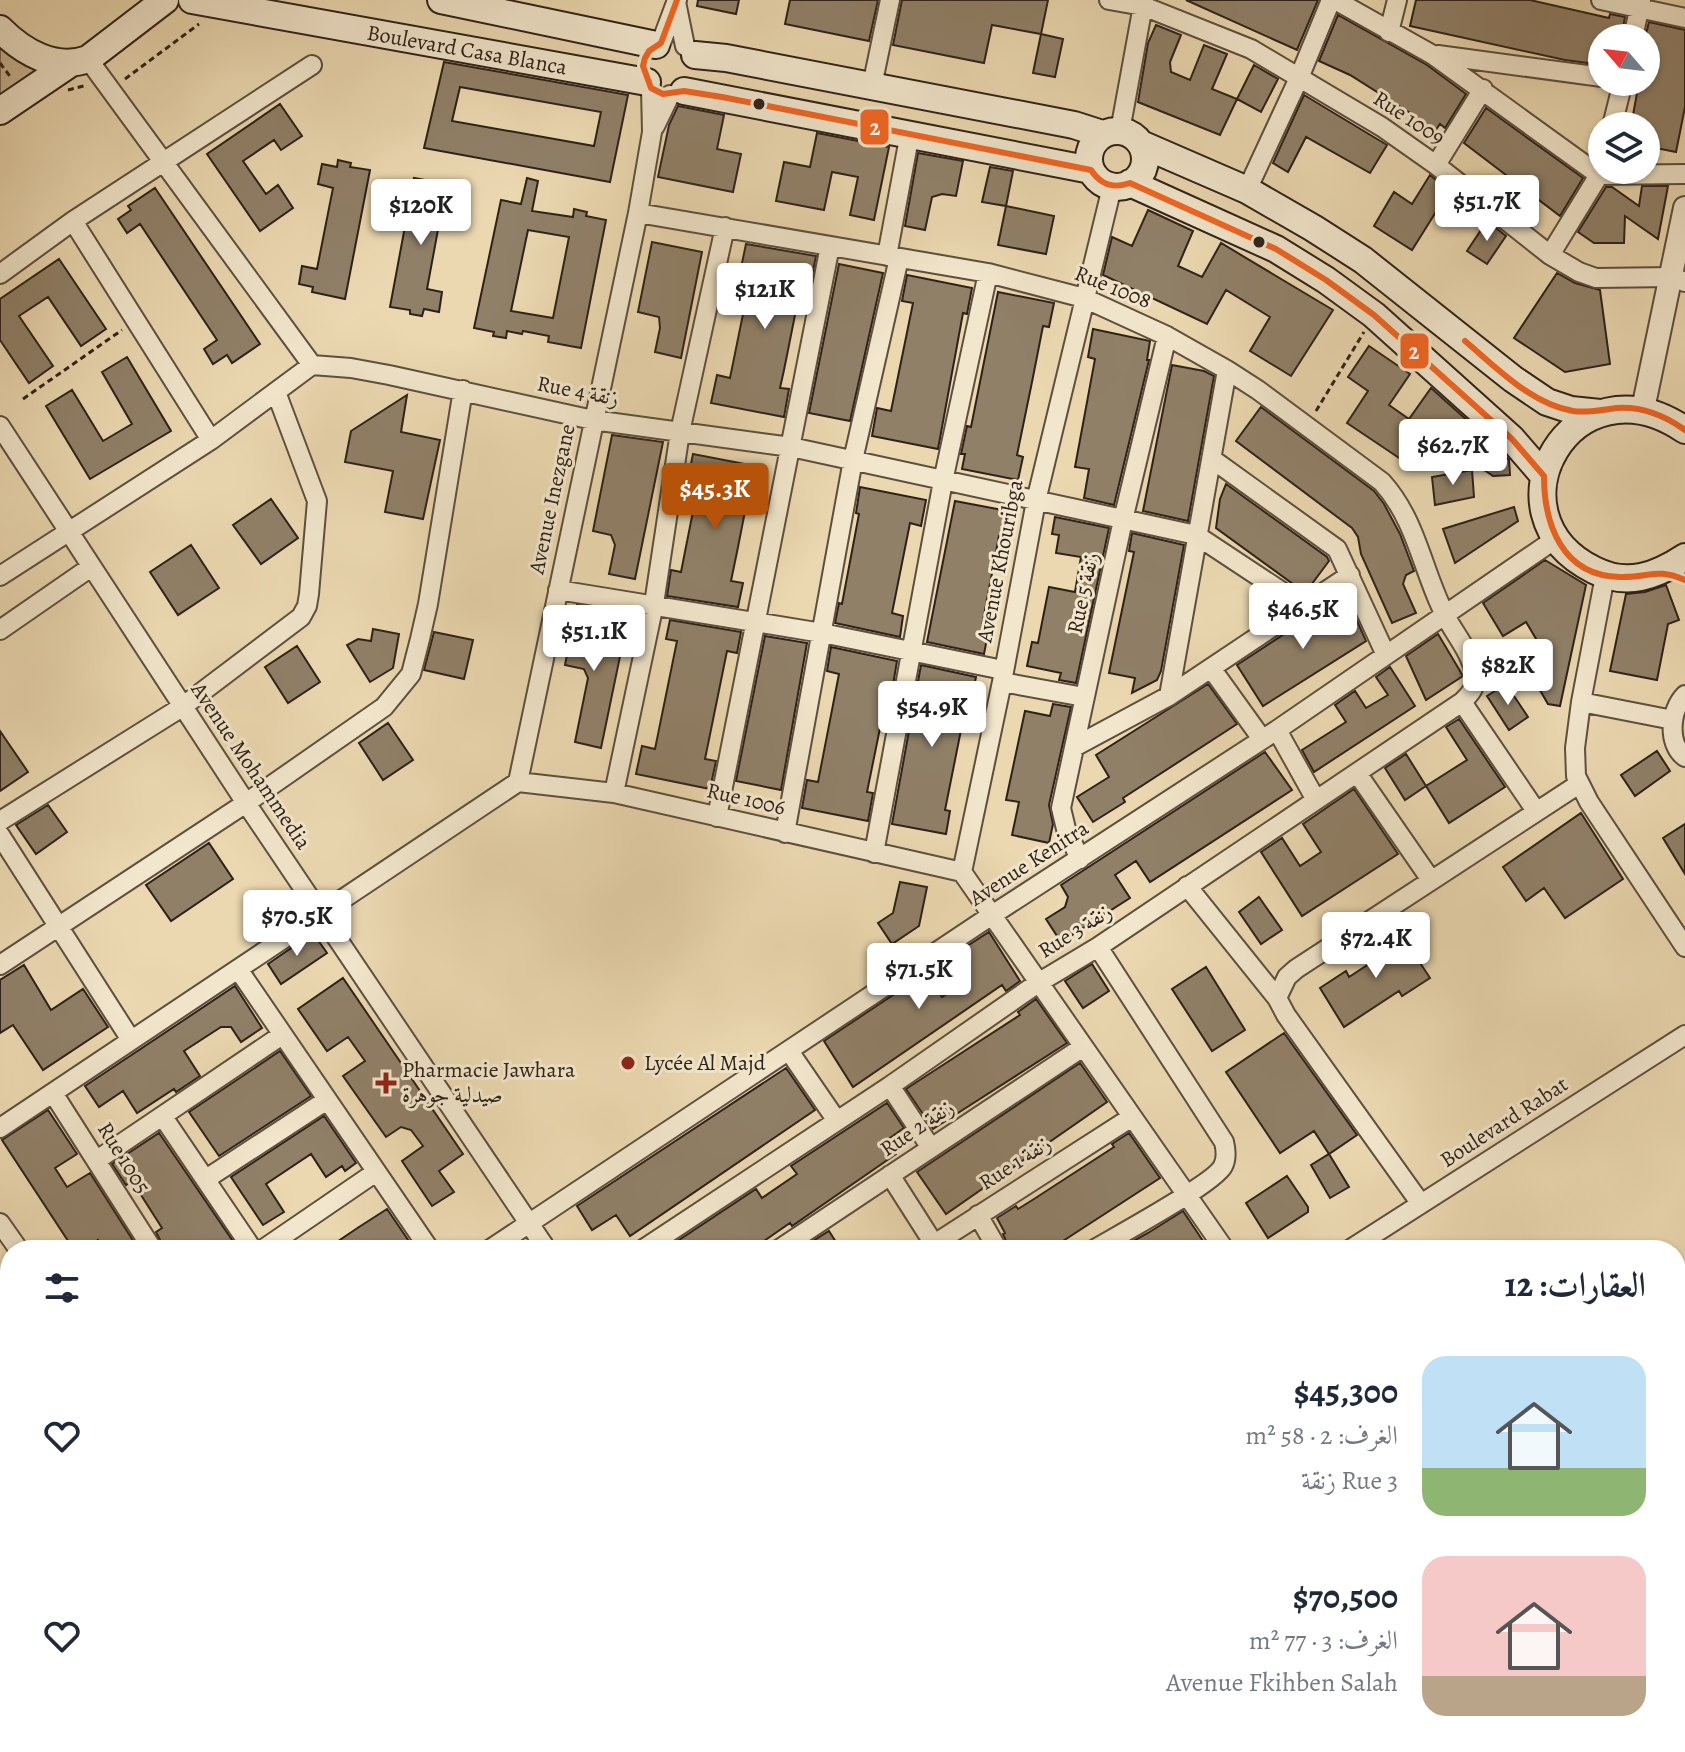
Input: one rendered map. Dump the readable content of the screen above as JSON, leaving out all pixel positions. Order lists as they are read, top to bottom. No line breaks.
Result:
{"streets":{"main road":["Boulevard Casa Blanca"],"street":["Rue 1009","Rue 1008","Rue 4 زنقة","Avenue Inezgane","Avenue Khouribga","Rue 5 زنقة","Avenue Mohammedia","Rue 1006","Avenue Kenitra","Rue 3 زنقة","Boulevard Rabat","Rue 2 زنقة","Rue 1005","Rue 1 زنقة"]},"crossings":[["Boulevard Casa Blanca","Avenue Inezgane"],["Boulevard Casa Blanca","Avenue Khouribga"],["Rue 1008","Avenue Inezgane"],["Rue 1008","Avenue Khouribga"],["Rue 1008","Rue 5 زنقة"],["Rue 1008","Avenue Kenitra"],["Rue 4 زنقة","Avenue Inezgane"],["Rue 4 زنقة","Avenue Khouribga"],["Rue 4 زنقة","Rue 5 زنقة"],["Avenue Inezgane","Rue 1006"],["Avenue Khouribga","Rue 1006"],["Rue 5 زنقة","Avenue Kenitra"],["Avenue Mohammedia","Avenue Kenitra"]],"places":{"other":["Lycée Al Majd"],"health":["Pharmacie Jawhara صيدلية جوهرة"]},"lines":["transit line 2"],"north":"top left","page":{"price":["$51.7K","$120K","$121K","$62.7K","$45.3K","$46.5K","$51.1K","$82K","$54.9K","$70.5K","$72.4K","$71.5K"],"heading":"العقارات: 12","list":[{"name":"$45,300","note":"الغرف: 2 · 58 m² · Rue 3 زنقة"},{"name":"$70,500","note":"الغرف: 3 · 77 m² · Avenue Fkihben Salah"}]}}
